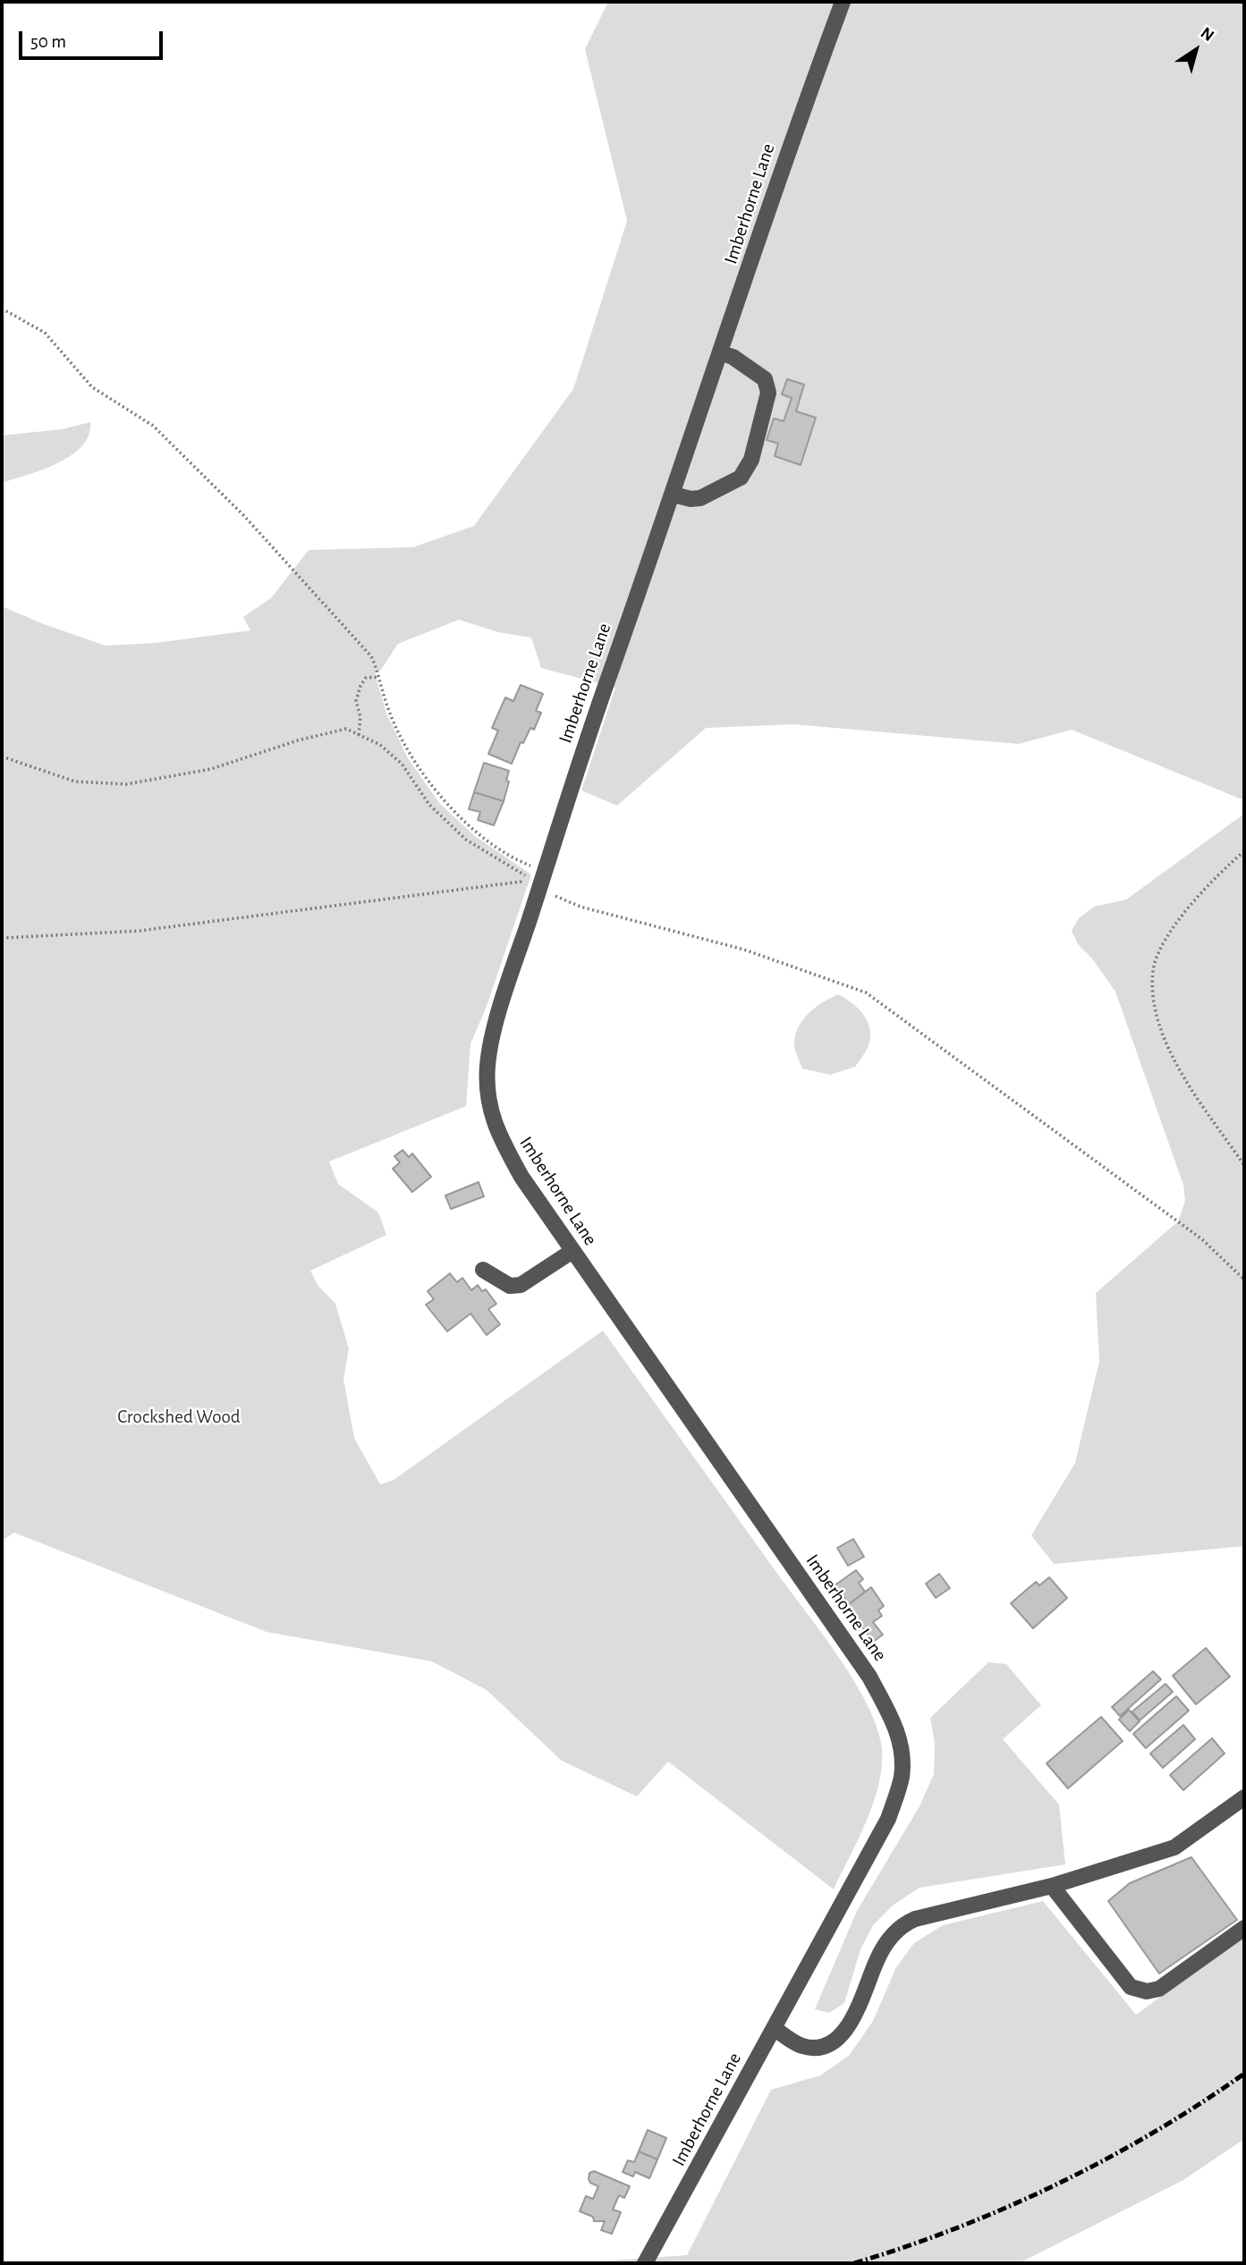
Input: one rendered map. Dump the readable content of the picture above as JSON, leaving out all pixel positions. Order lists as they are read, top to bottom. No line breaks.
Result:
{"streets":{"street":["Imberhorne Lane"]},"parks":["Crockshed Wood"],"scale_bar":"50 m","north":"top right"}
